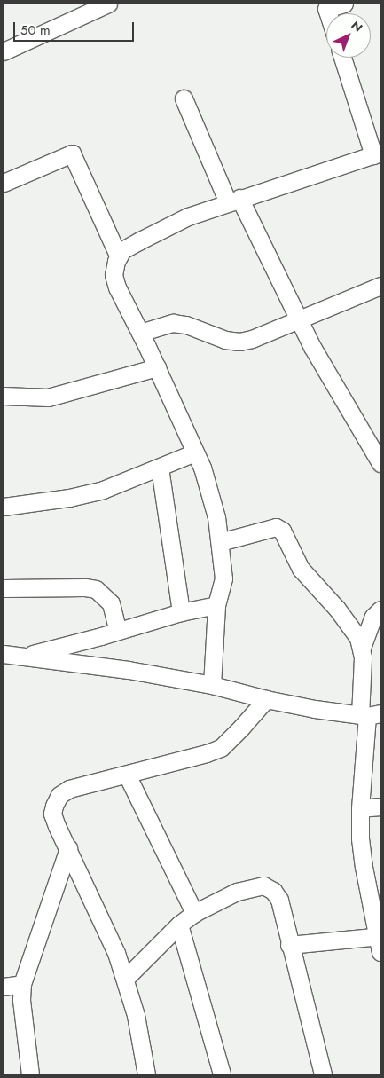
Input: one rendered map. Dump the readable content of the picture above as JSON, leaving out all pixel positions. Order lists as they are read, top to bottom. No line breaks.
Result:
{"scale_bar":"50 m","north":"top right"}
